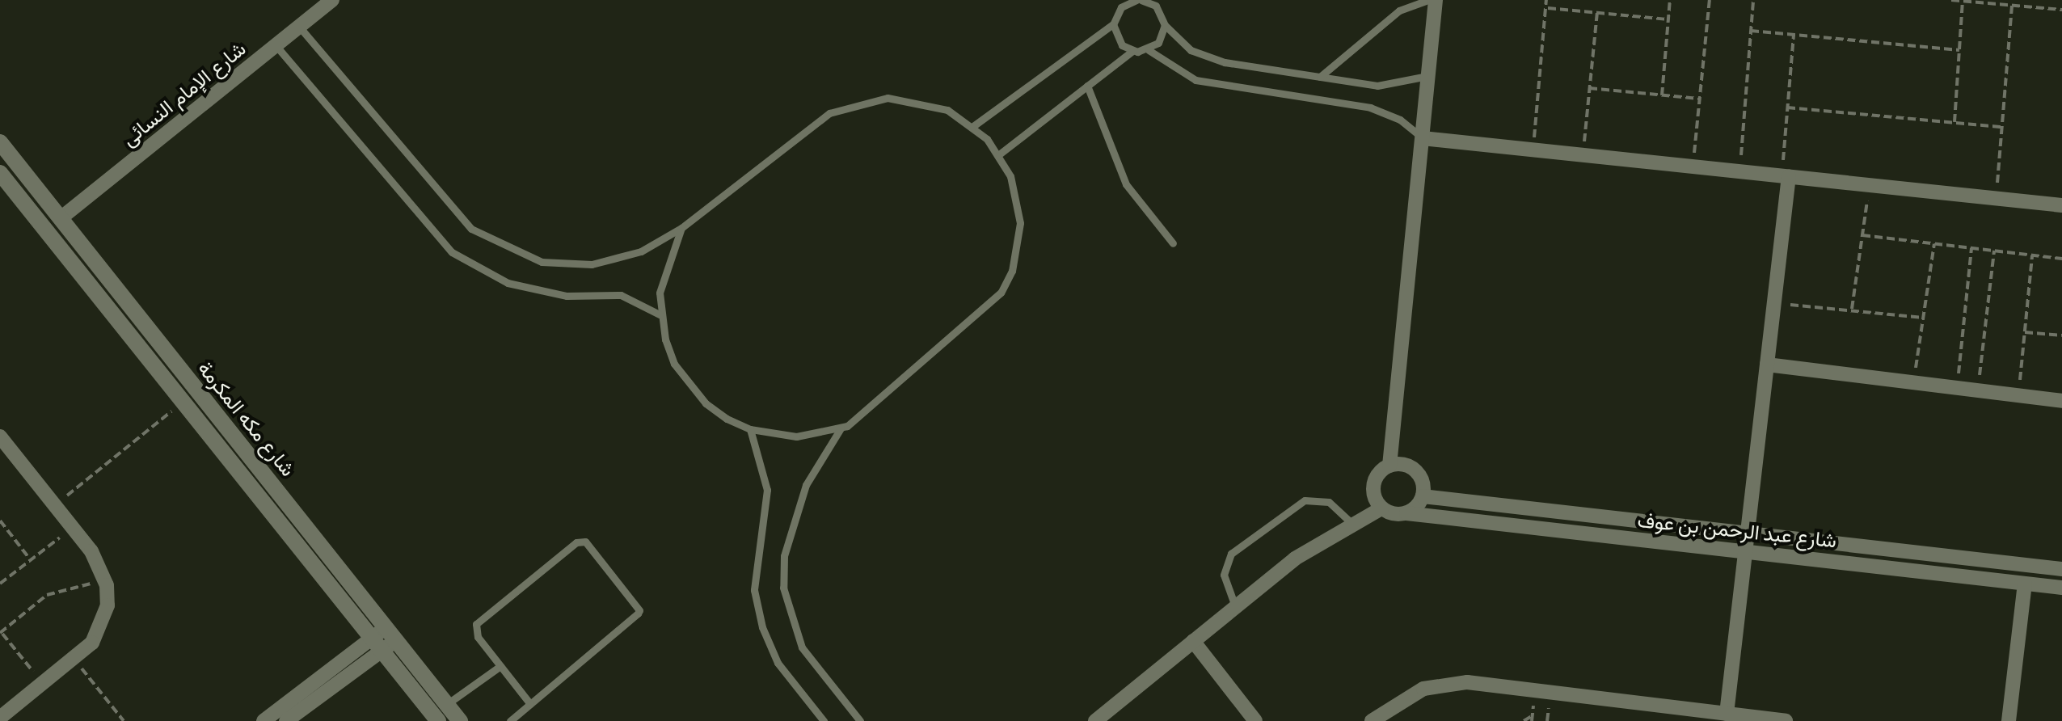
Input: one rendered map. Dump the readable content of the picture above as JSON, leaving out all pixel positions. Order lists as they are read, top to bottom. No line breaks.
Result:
{"streets":{"street":["شارع الإمام النسائى","شارع مكه المكرمة","شارع عبد الرحمن بن عوف"]},"crossings":[["شارع الإمام النسائى","شارع مكه المكرمة"]]}
